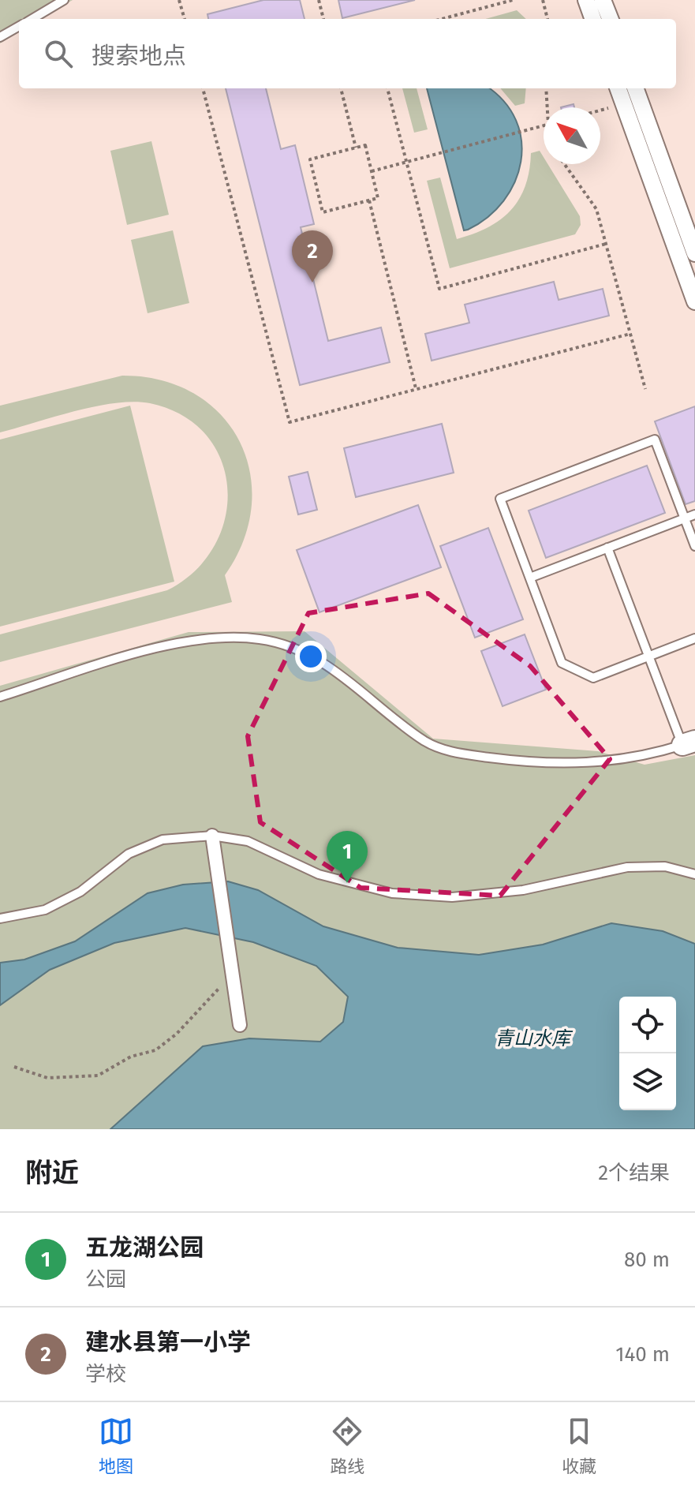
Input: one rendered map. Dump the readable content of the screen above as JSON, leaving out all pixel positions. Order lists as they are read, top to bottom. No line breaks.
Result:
{"water":["青山水库"],"north":"top left","page":{"search":"搜索地点","pins":["2","1"],"heading":["附近","2个结果"],"list":[{"mark":"1","name":"五龙湖公园","note":"公园","value":"80 m"},{"mark":"2","name":"建水县第一小学","note":"学校","value":"140 m"}],"nav":["地图","路线","收藏"]}}
